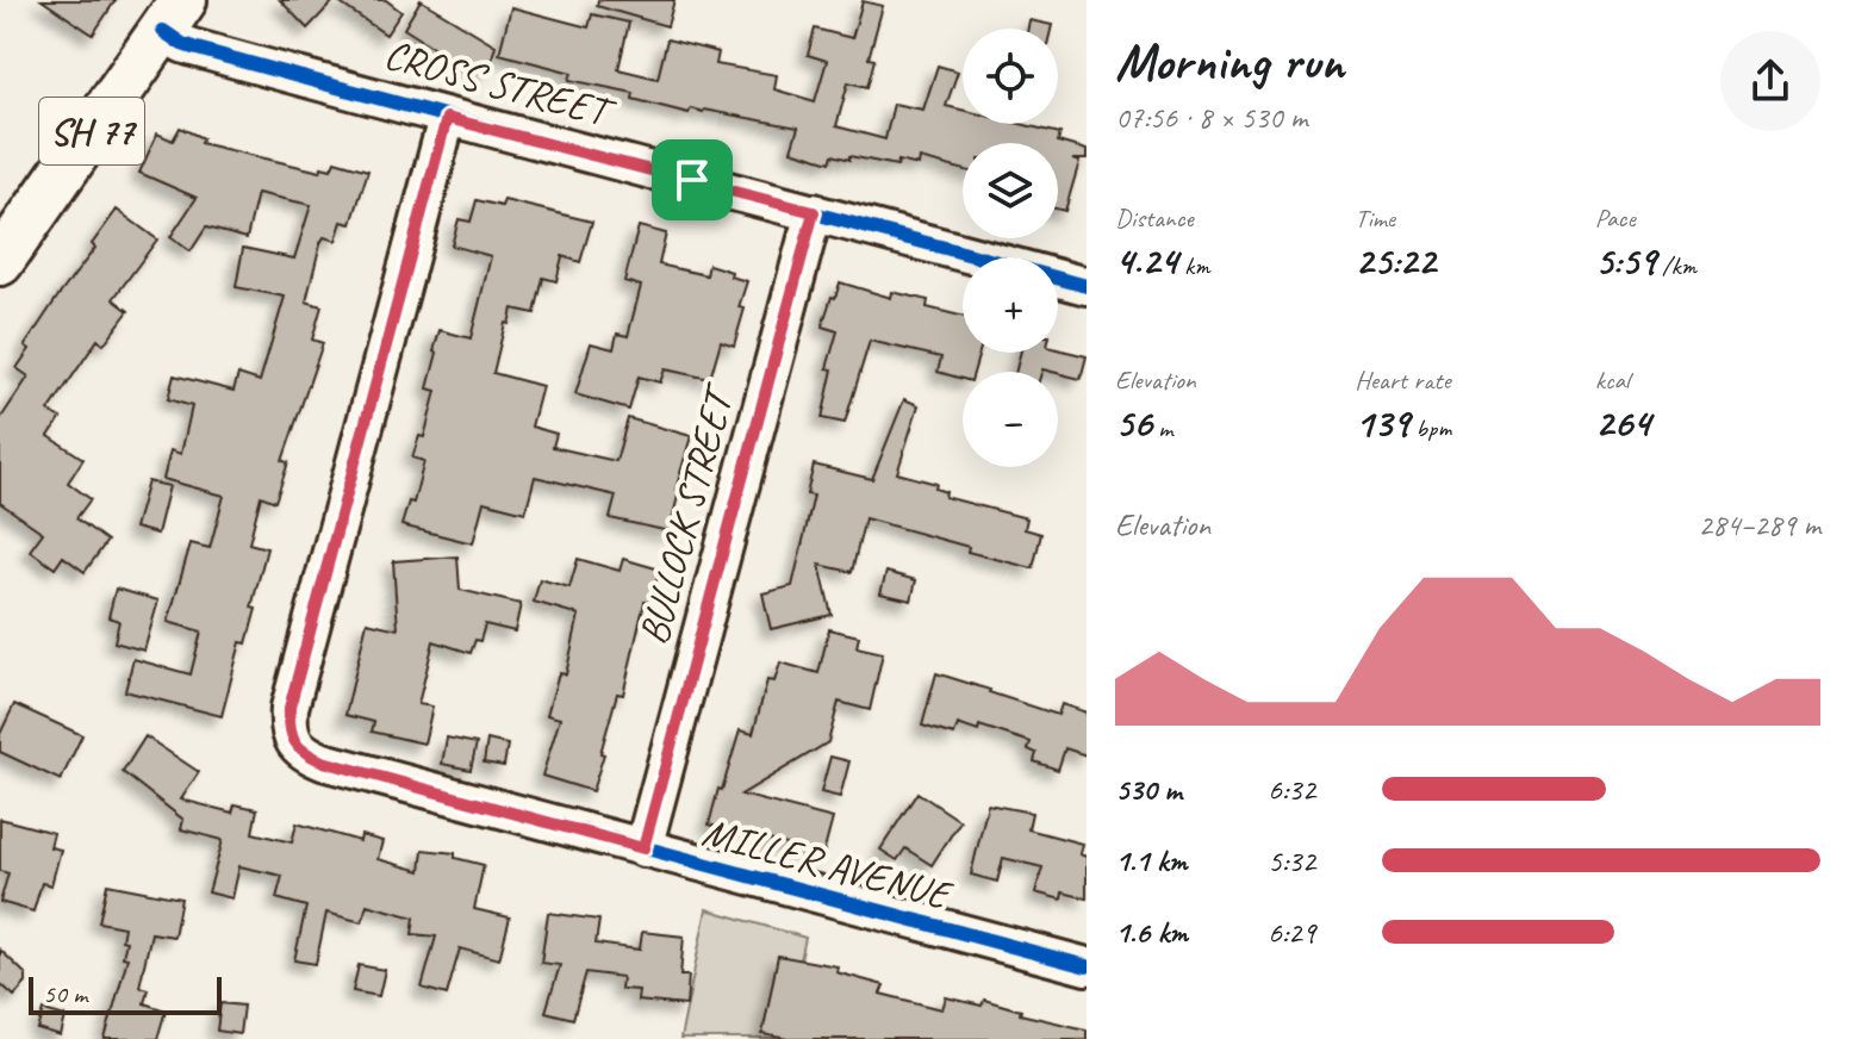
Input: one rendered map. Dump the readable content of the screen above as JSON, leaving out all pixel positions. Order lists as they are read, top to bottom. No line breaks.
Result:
{"streets":{"main road":["SH 77"],"street":["CROSS STREET","BULLOCK STREET","MILLER AVENUE"]},"crossings":[["CROSS STREET","SH 77"],["CROSS STREET","BULLOCK STREET"],["CROSS STREET","MILLER AVENUE"],["BULLOCK STREET","MILLER AVENUE"]],"scale_bar":"50 m","page":{"heading":["Morning run","07:56 · 8 × 530 m"],"map_buttons":["+","−"],"stats":[["Distance","4.24 km"],["Time","25:22"],["Pace","5:59 /km"],["Elevation","56 m"],["Heart rate","139 bpm"],["kcal","264"]],"chart":["Elevation","284–289 m"],"list":[{"name":"530 m","note":"6:32"},{"name":"1.1 km","note":"5:32"},{"name":"1.6 km","note":"6:29"}],"scale":"50 m"}}
